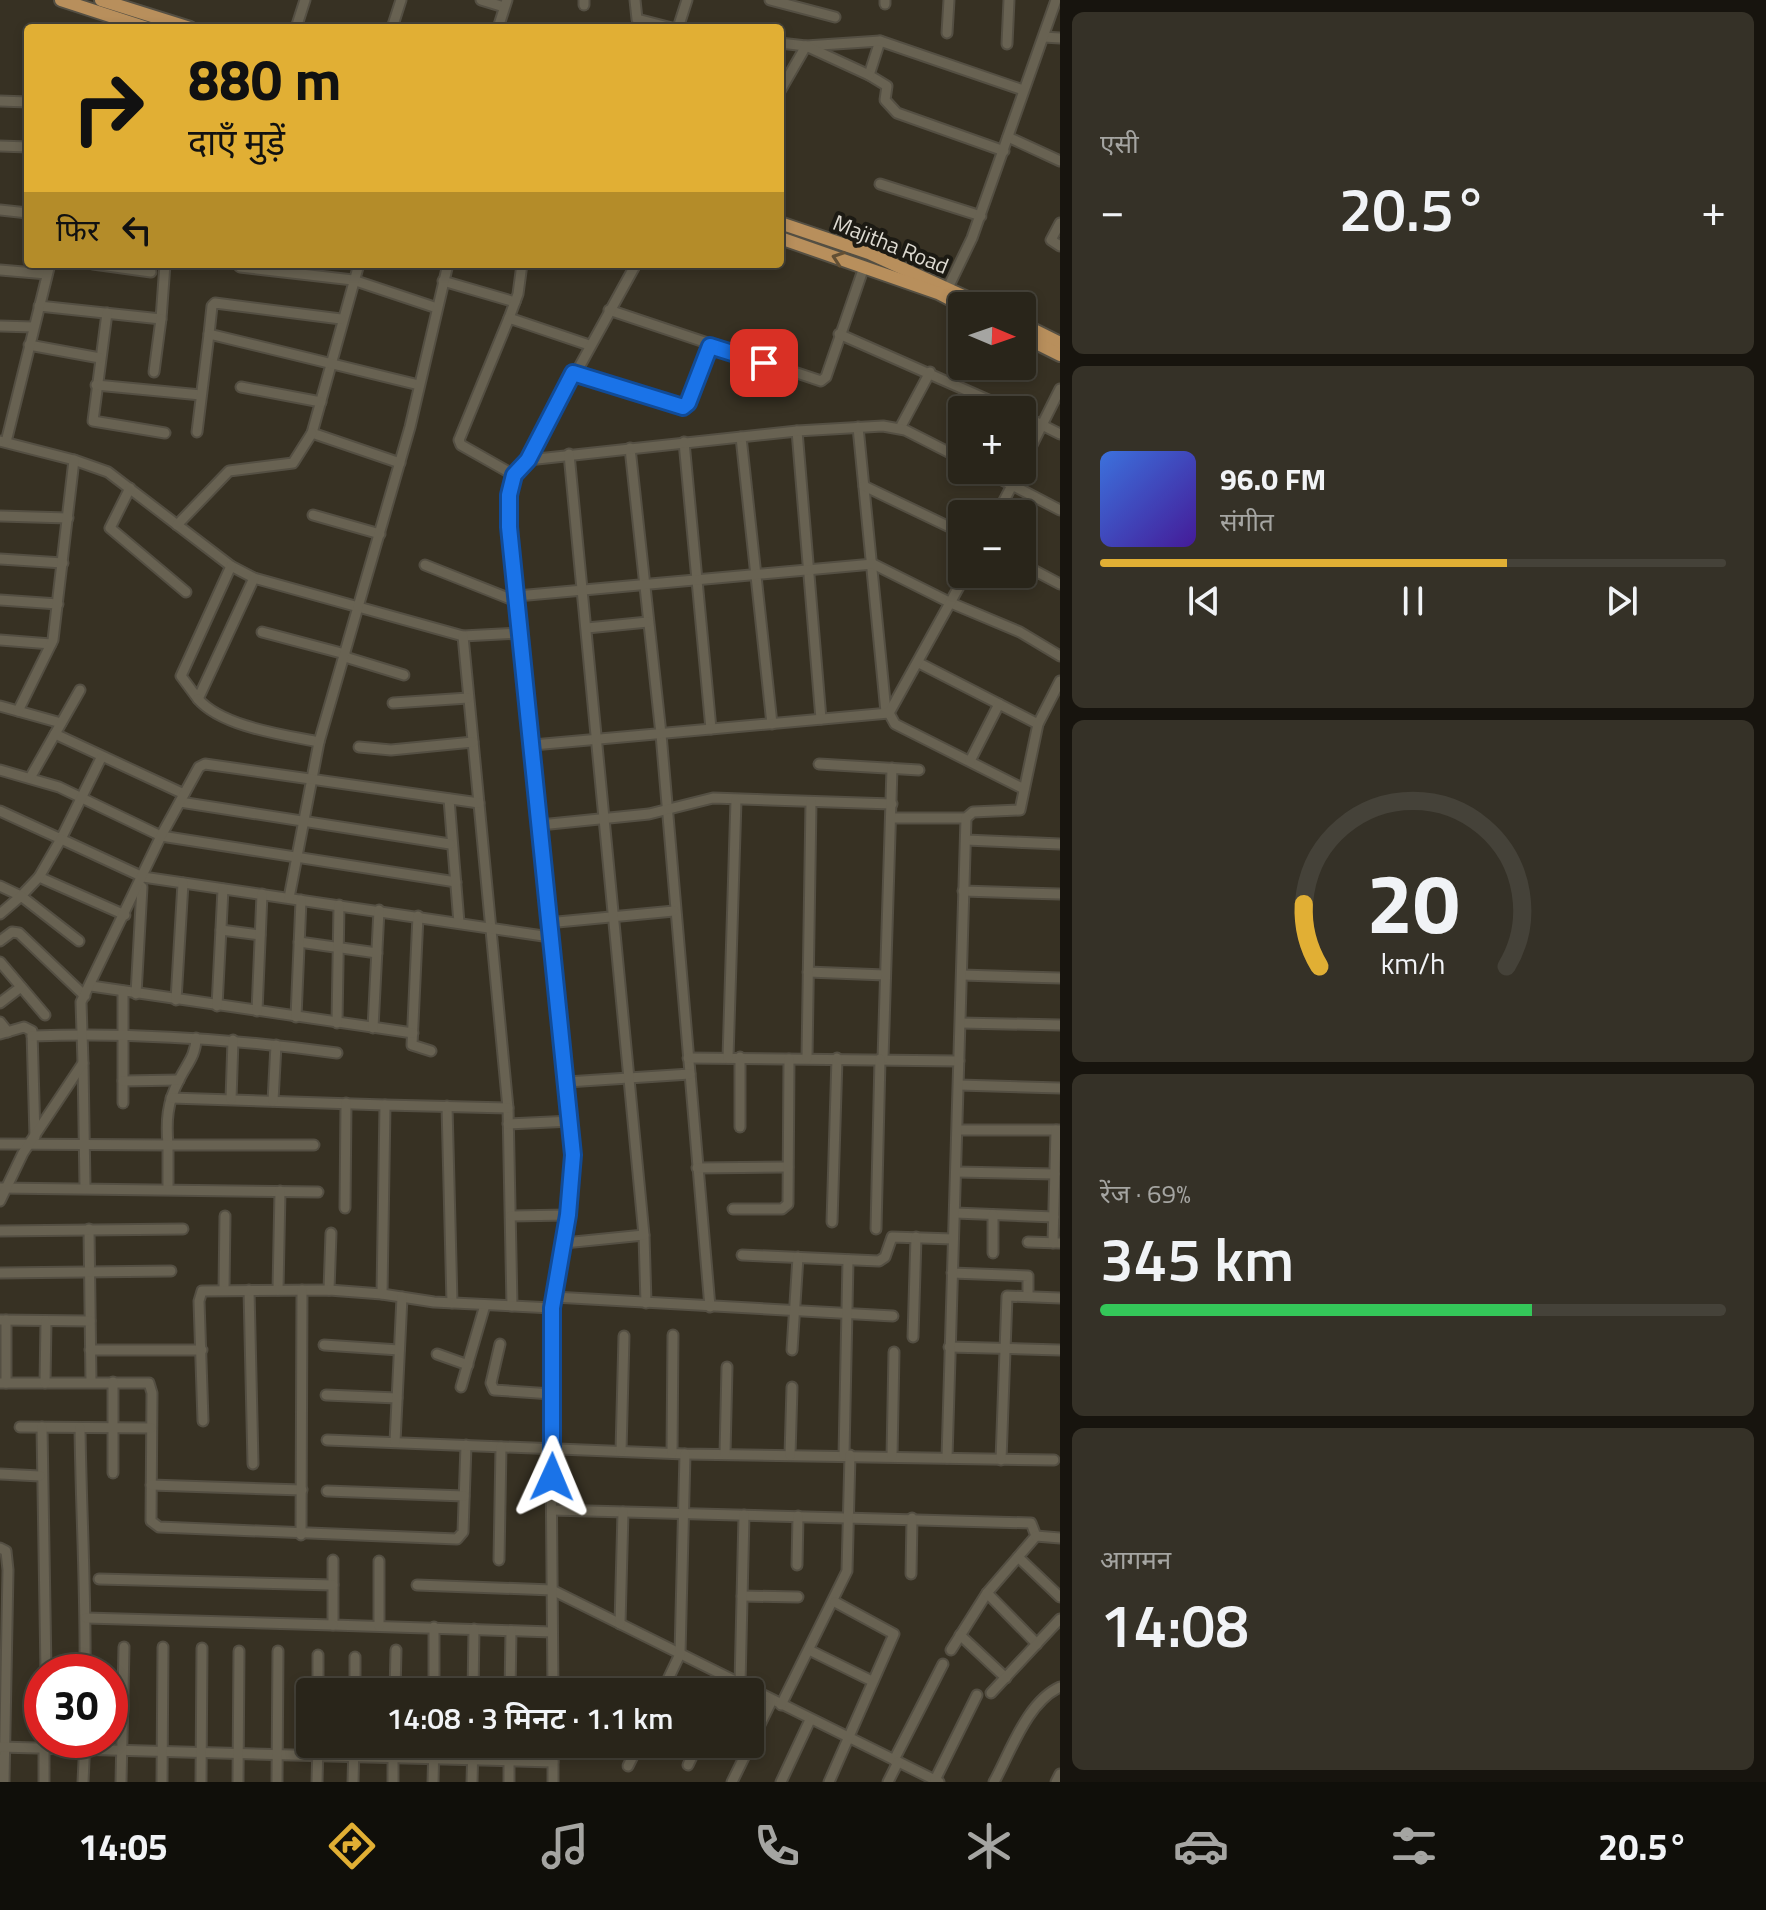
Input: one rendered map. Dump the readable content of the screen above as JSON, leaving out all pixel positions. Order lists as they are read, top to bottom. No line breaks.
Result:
{"streets":{"main road":["Majitha Road"]},"north":"right","page":{"tile":["एसी",["रेंज · 69%","345 km"],["आगमन","14:08"]],"turn":["880 m","दाएँ मुड़ें"],"heat":["−","20.5°","+"],"then":"फिर","map_buttons":["+","−"],"song":["96.0 FM","संगीत"],"limit":"30","trip":"14:08 · 3 मिनट · 1.1 km","tabs":["14:05","20.5°"],"gauge":["20","km/h"]}}
